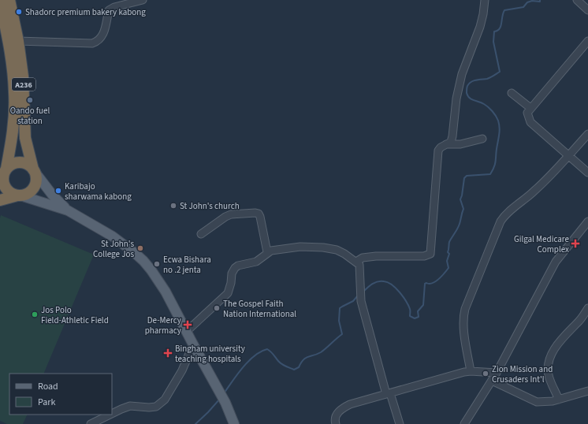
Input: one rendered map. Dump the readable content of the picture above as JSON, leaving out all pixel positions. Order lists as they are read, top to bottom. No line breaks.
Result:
{"streets":{"highway":["A236"]},"places":{"other":["Shadorc premium bakery kabong","Oando fuel station","Karibajo sharwama kabong","St John's church","St John's College Jos","Ecwa Bishara no .2 jenta","The Gospel Faith Nation International","Jos Polo Field-Athletic Field","Zion Mission and Crusaders Int'l"],"health":["Gilgal Medicare Complex","De-Mercy pharmacy","Bingham university teaching hospitals"]},"legend":["Road","Park"]}
